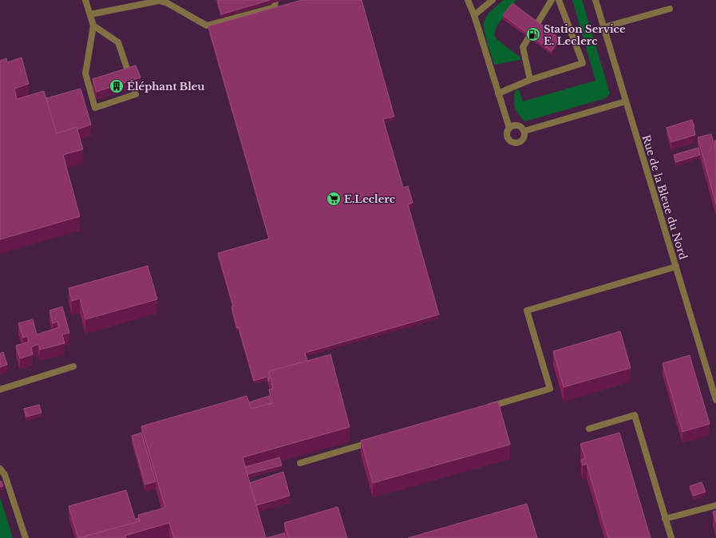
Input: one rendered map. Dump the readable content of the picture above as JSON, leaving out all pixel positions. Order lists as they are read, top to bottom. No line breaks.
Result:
{"streets":{"street":["Rue de la Bleue du Nord"]},"places":{"fuel station":["Station Service E. Leclerc"],"building":["Éléphant Bleu"],"supermarket":["E.Leclerc"]}}
